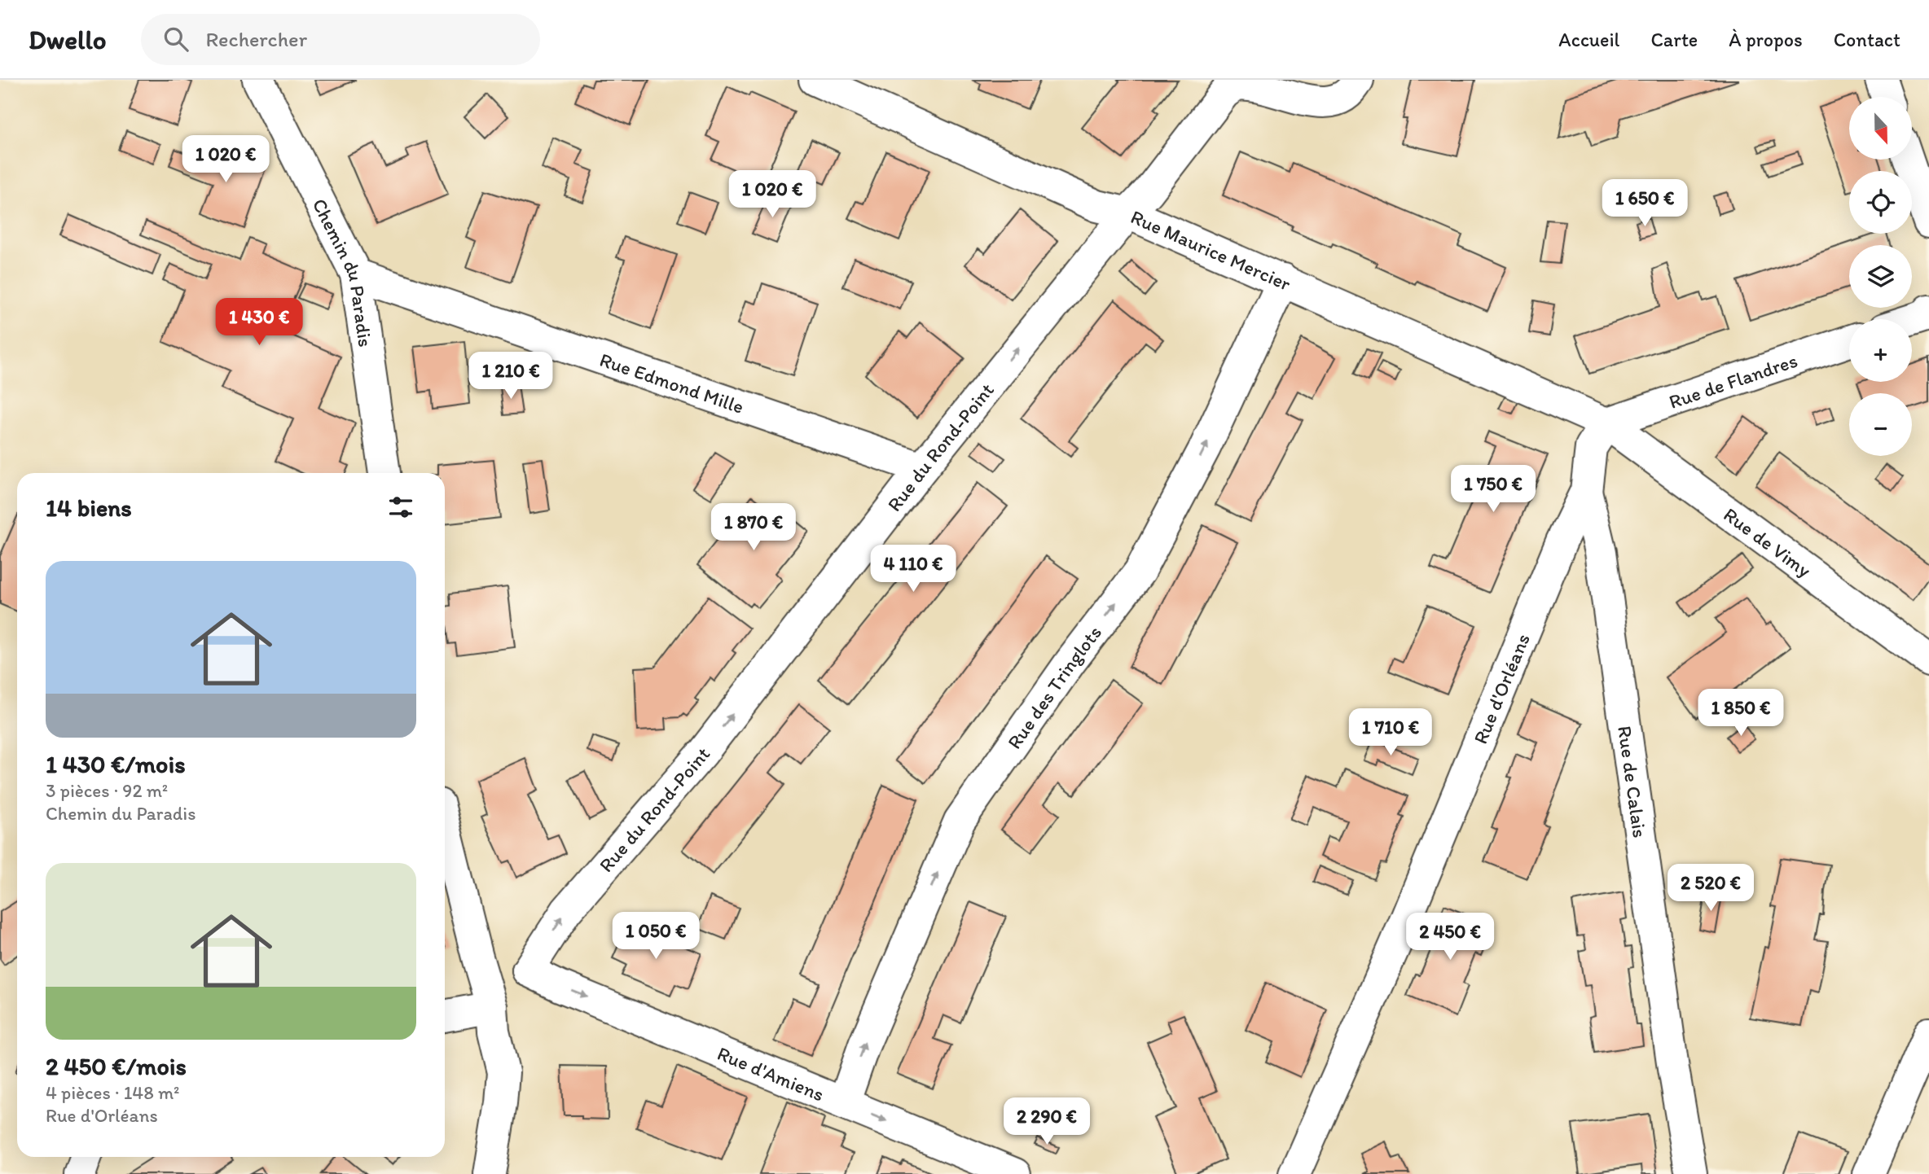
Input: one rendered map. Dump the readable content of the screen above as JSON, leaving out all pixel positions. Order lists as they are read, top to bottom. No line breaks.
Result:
{"streets":{"street":["Rue Maurice Mercier","Chemin du Paradis","Rue de Flandres","Rue Edmond Mille","Rue du Rond-Point","Rue de Vimy","Rue des Tringlots","Rue d'Orléans","Rue de Calais","Rue d'Amiens"]},"crossings":[["Rue Maurice Mercier","Rue de Flandres"],["Rue Maurice Mercier","Rue du Rond-Point"],["Rue Maurice Mercier","Rue de Vimy"],["Rue Maurice Mercier","Rue des Tringlots"],["Rue Maurice Mercier","Rue d'Orléans"],["Chemin du Paradis","Rue Edmond Mille"],["Rue de Flandres","Rue de Vimy"],["Rue de Flandres","Rue d'Orléans"],["Rue Edmond Mille","Rue du Rond-Point"],["Rue du Rond-Point","Rue d'Amiens"],["Rue de Vimy","Rue d'Orléans"],["Rue des Tringlots","Rue d'Amiens"],["Rue d'Orléans","Rue de Calais"]],"one_way":["Rue du Rond-Point","Rue des Tringlots","Rue d'Amiens"],"north":"bottom","page":{"header":"Dwello","search":"Rechercher","nav":["Accueil","Carte","À propos","Contact"],"map_buttons":["+","−"],"price":["1 020 €","1 020 €","1 650 €","1 430 €","1 210 €","1 750 €","1 870 €","4 110 €","1 850 €","1 710 €","2 520 €","1 050 €","2 450 €","2 290 €"],"heading":"14 biens","list":[{"name":"1 430 €/mois","note":"3 pièces · 92 m² · Chemin du Paradis"},{"name":"2 450 €/mois","note":"4 pièces · 148 m² · Rue d'Orléans"}]}}
